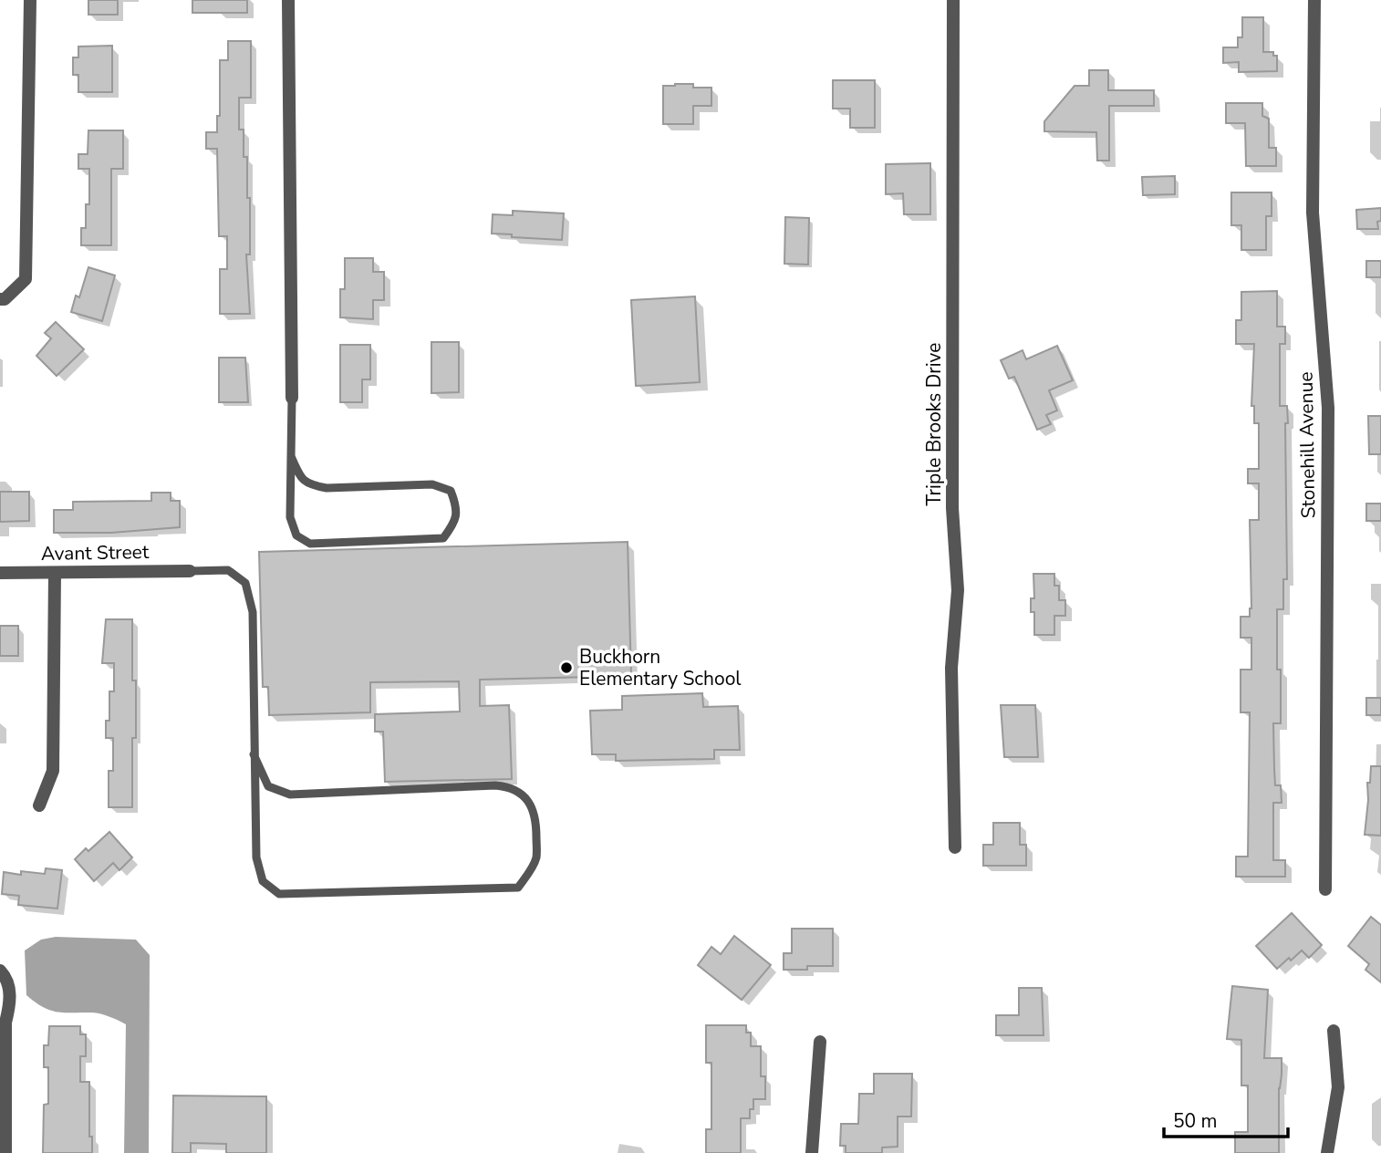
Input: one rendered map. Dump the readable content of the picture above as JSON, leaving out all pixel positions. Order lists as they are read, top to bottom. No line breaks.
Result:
{"streets":{"street":["Triple Brooks Drive","Stonehill Avenue","Avant Street"]},"places":["Buckhorn Elementary School"],"scale_bar":"50 m"}
